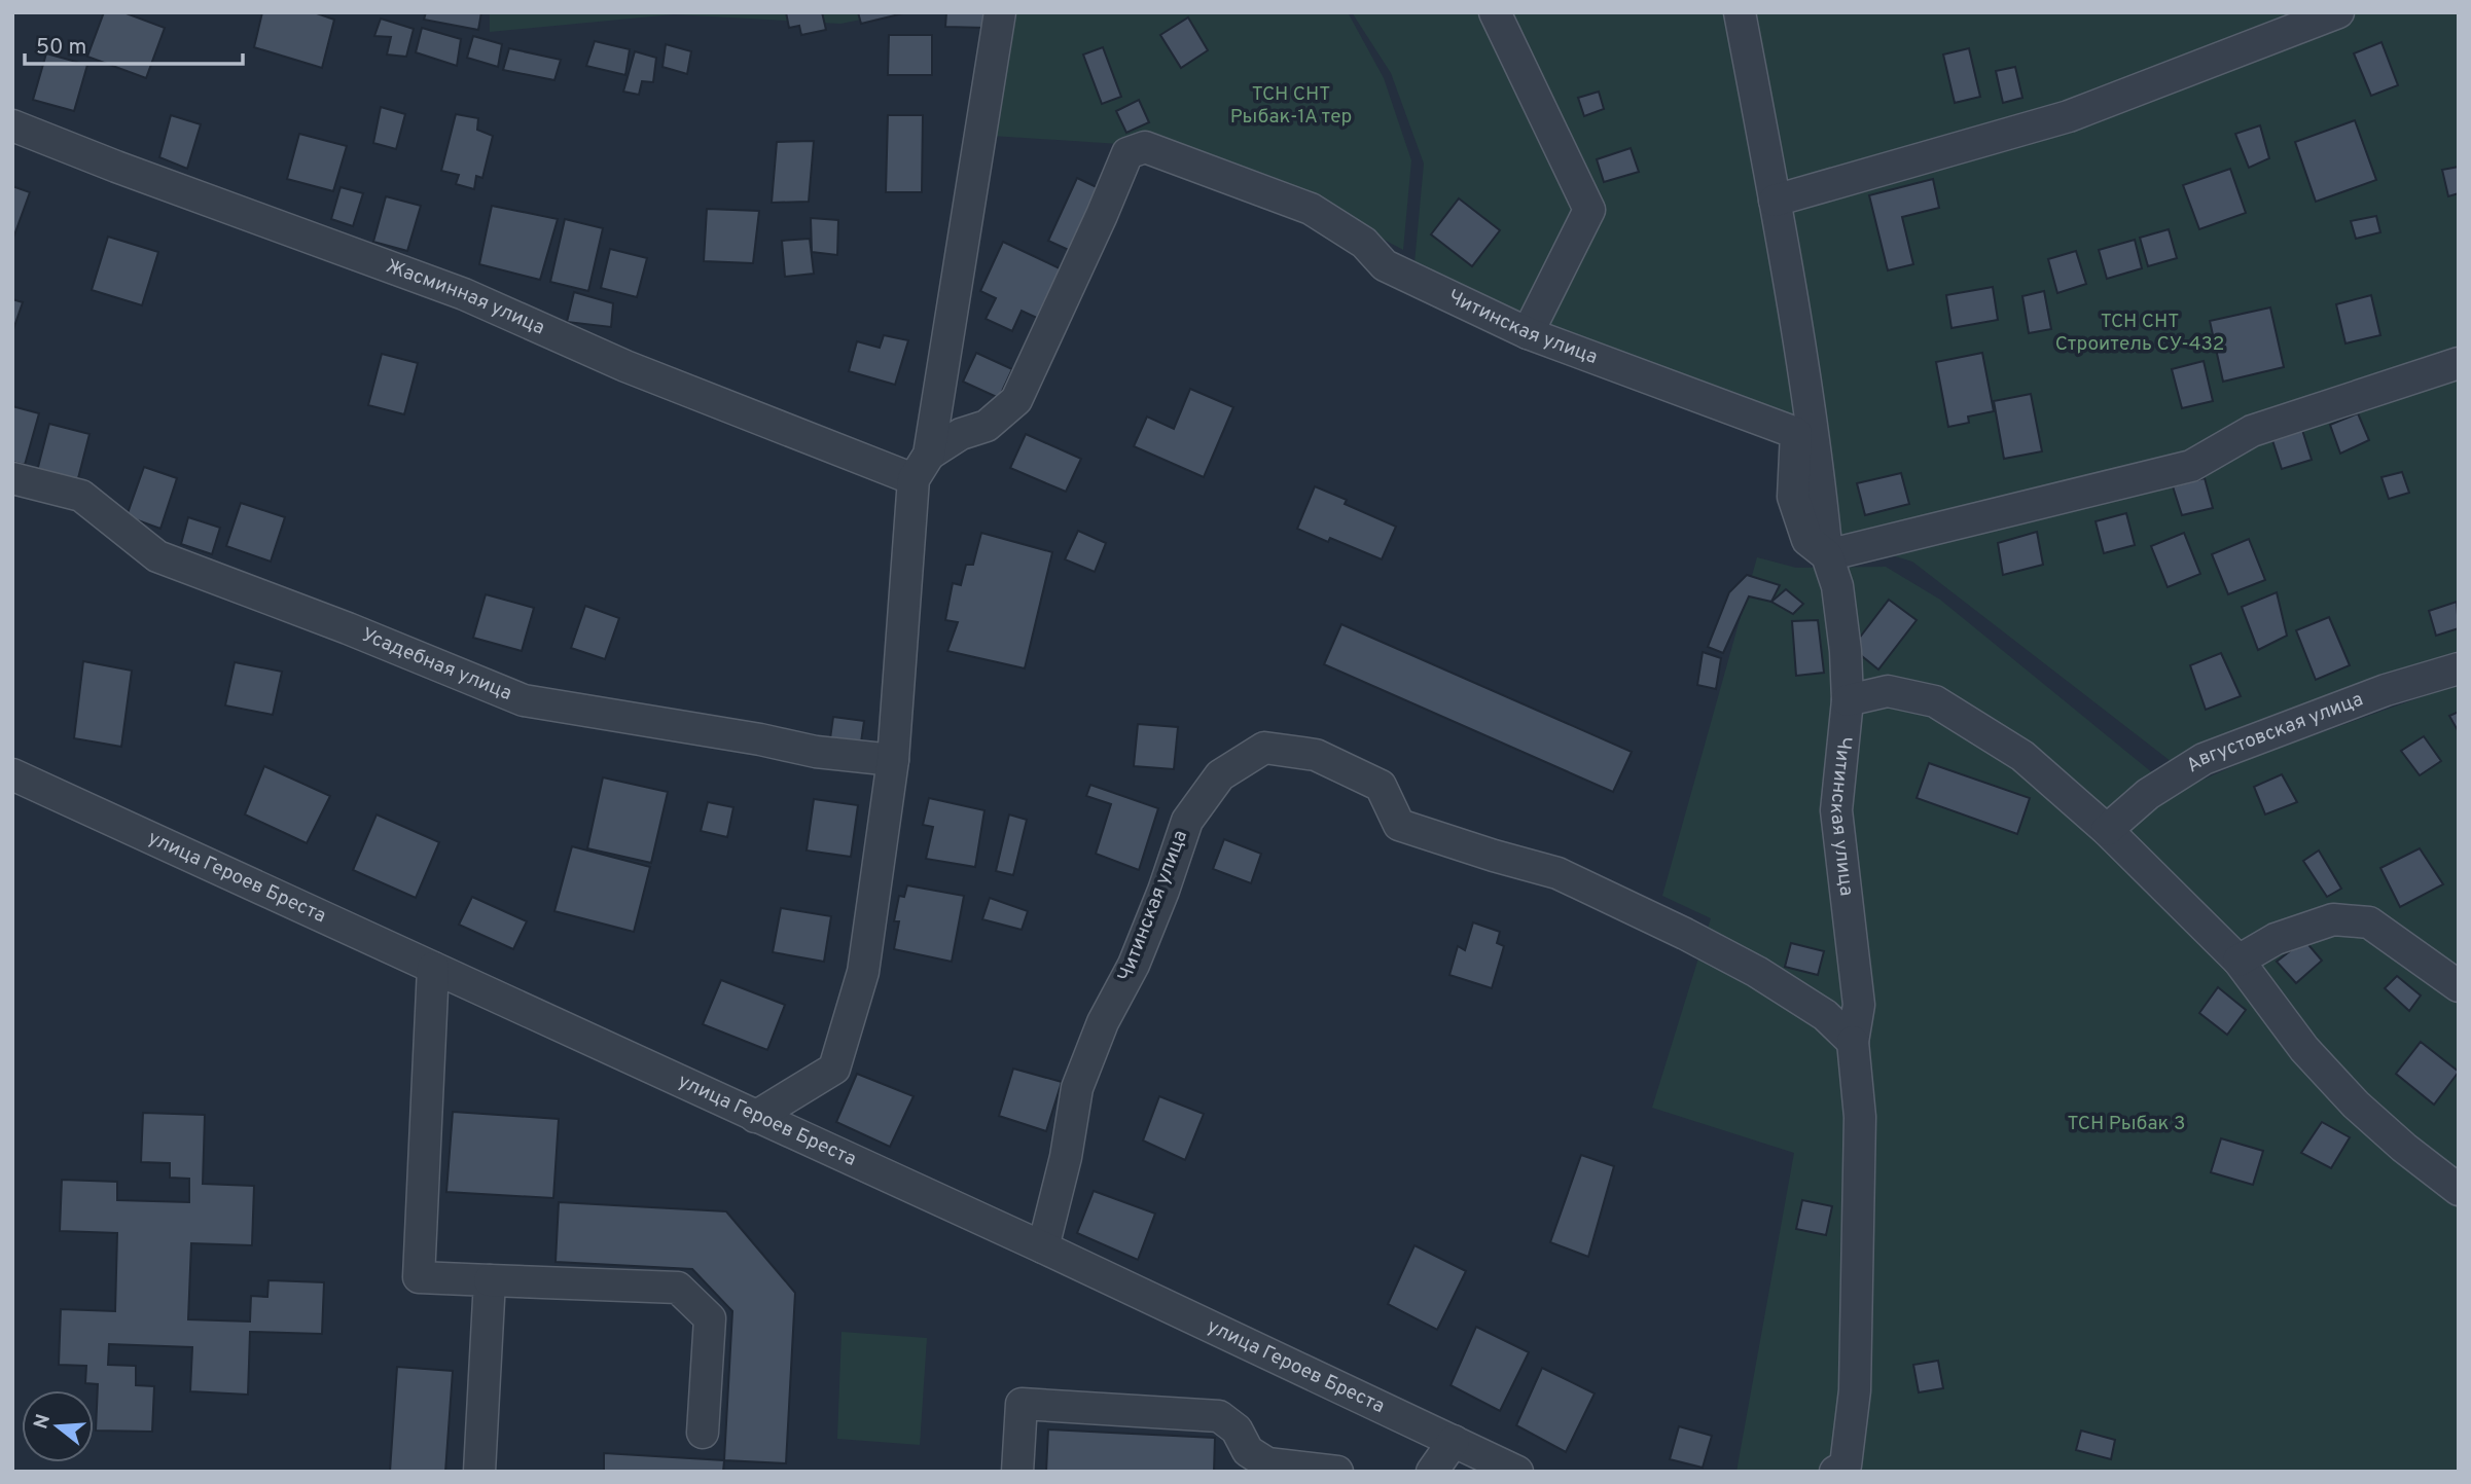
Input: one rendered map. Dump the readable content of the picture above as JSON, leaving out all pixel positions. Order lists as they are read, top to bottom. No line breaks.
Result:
{"streets":{"street":["Жасминная улица","Читинская улица","Усадебная улица","Августовская улица","улица Героев Бреста"]},"crossings":[["Жасминная улица","Читинская улица"],["Читинская улица","улица Героев Бреста"]],"parks":["ТСН СНТ Рыбак-1А тер","ТСН СНТ Строитель СУ-432","ТСН Рыбак 3"],"scale_bar":"50 m","north":"left"}
